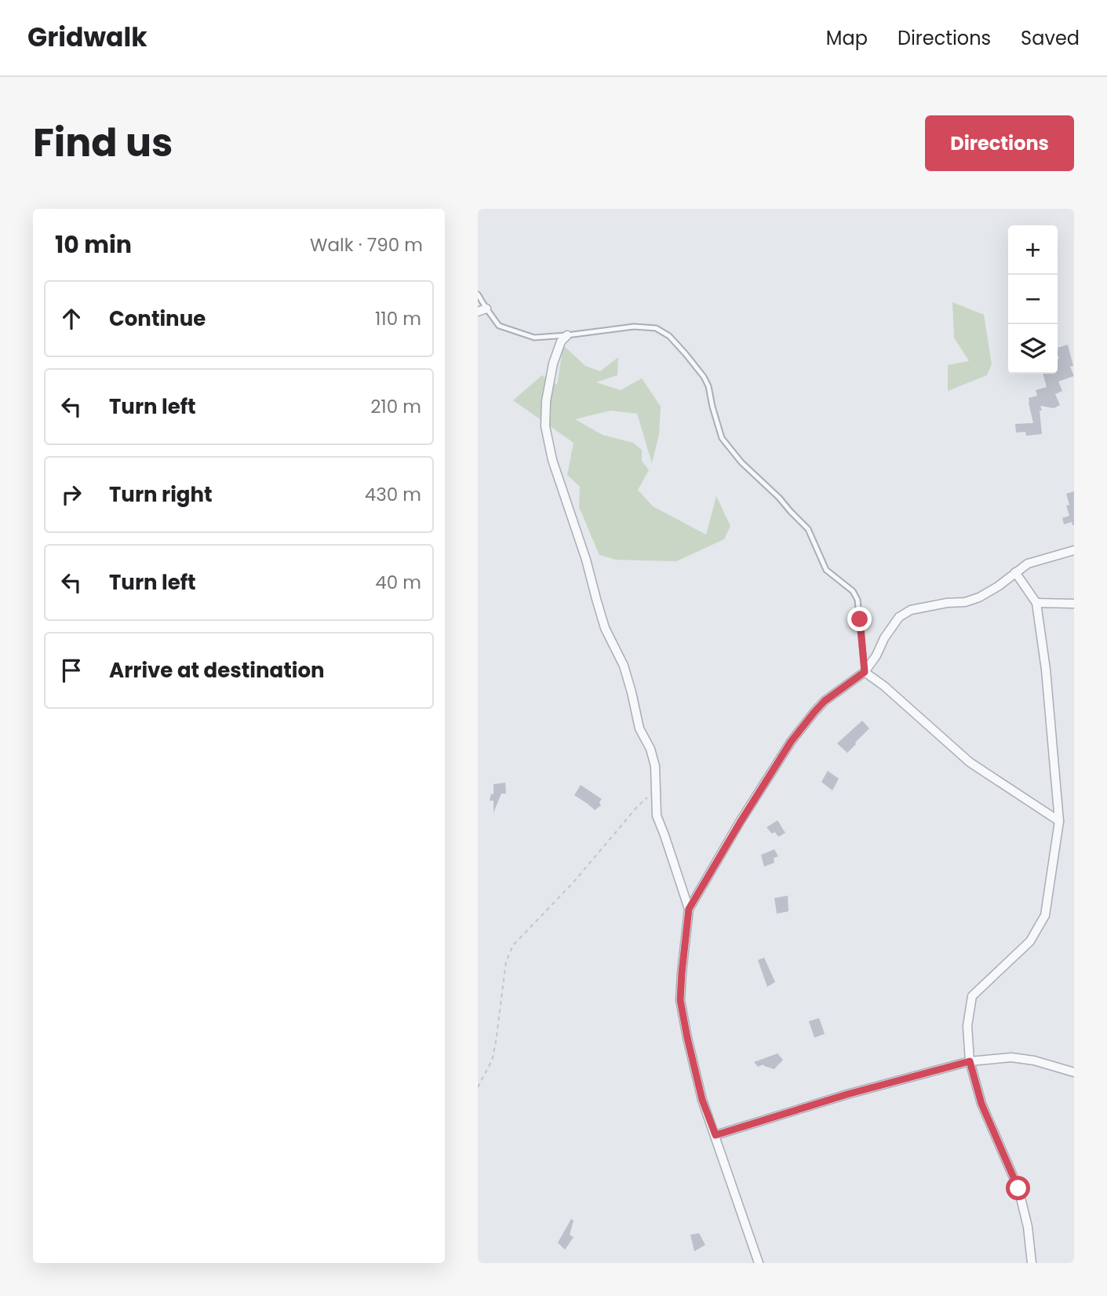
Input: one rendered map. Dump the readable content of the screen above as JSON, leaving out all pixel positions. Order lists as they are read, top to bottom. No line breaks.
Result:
{"page":{"header":"Gridwalk","nav":["Map","Directions","Saved"],"title":"Find us","buttons":"Directions","heading":["10 min","Walk · 790 m"],"map_buttons":["+","−"],"list":[["Continue","110 m"],["Turn left","210 m"],["Turn right","430 m"],["Turn left","40 m"],"Arrive at destination"]}}
